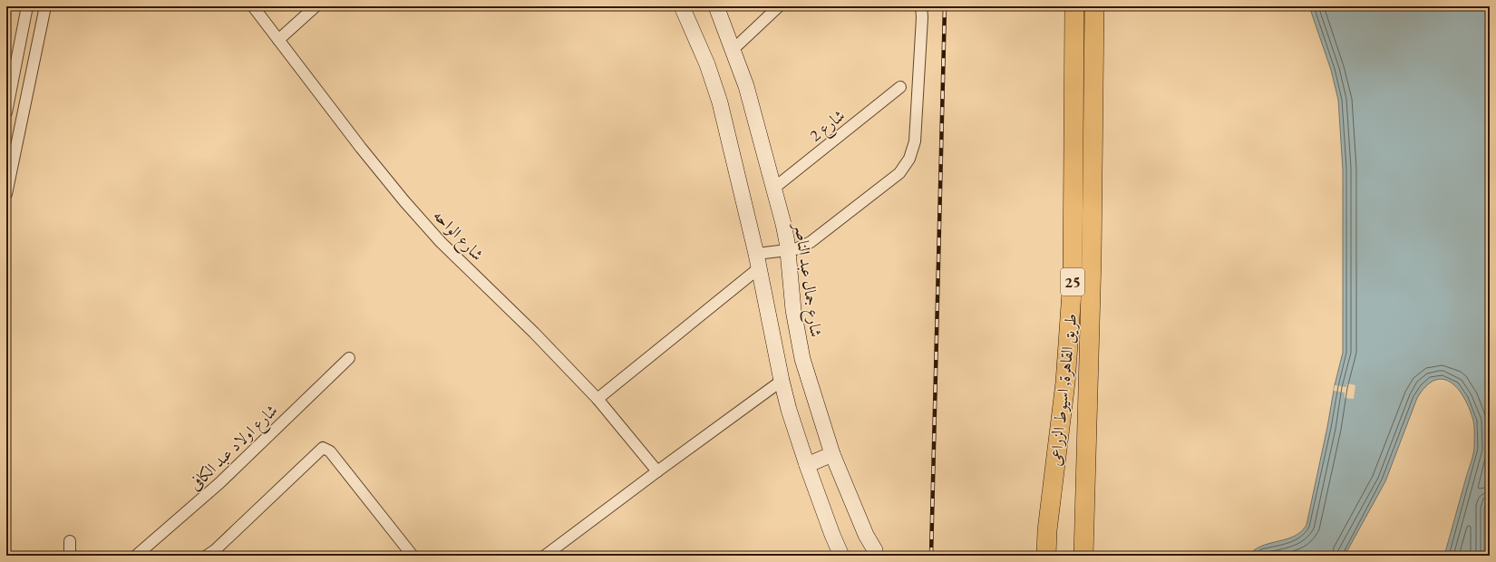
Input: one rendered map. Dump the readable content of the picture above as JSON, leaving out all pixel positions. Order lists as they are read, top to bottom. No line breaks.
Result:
{"streets":{"highway":["25","طريق القاهرة, اسيوط الزراعى"],"street":["شارع 2","شارع الواحه","شارع جمال عبد الناصر","شارع اولاد عبد الكافى"]},"crossings":[["شارع 2","شارع جمال عبد الناصر"]]}
